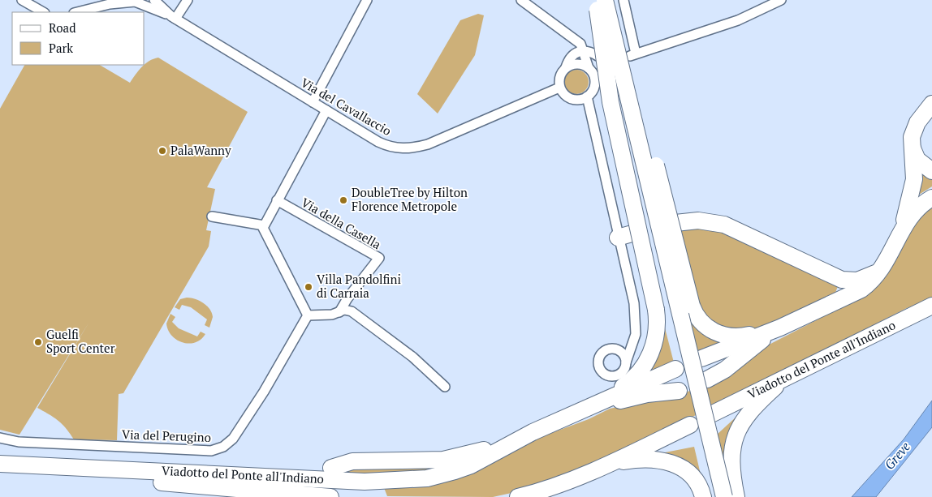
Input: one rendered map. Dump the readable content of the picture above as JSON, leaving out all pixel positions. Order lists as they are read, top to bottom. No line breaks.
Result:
{"streets":{"highway":["Viadotto del Ponte all'Indiano"],"street":["Via del Cavallaccio","Via della Casella","Via del Perugino"]},"water":["Greve"],"places":["PalaWanny","DoubleTree by Hilton Florence Metropole","Villa Pandolfini di Carraia","Guelfi Sport Center"],"legend":["Road","Park"]}
